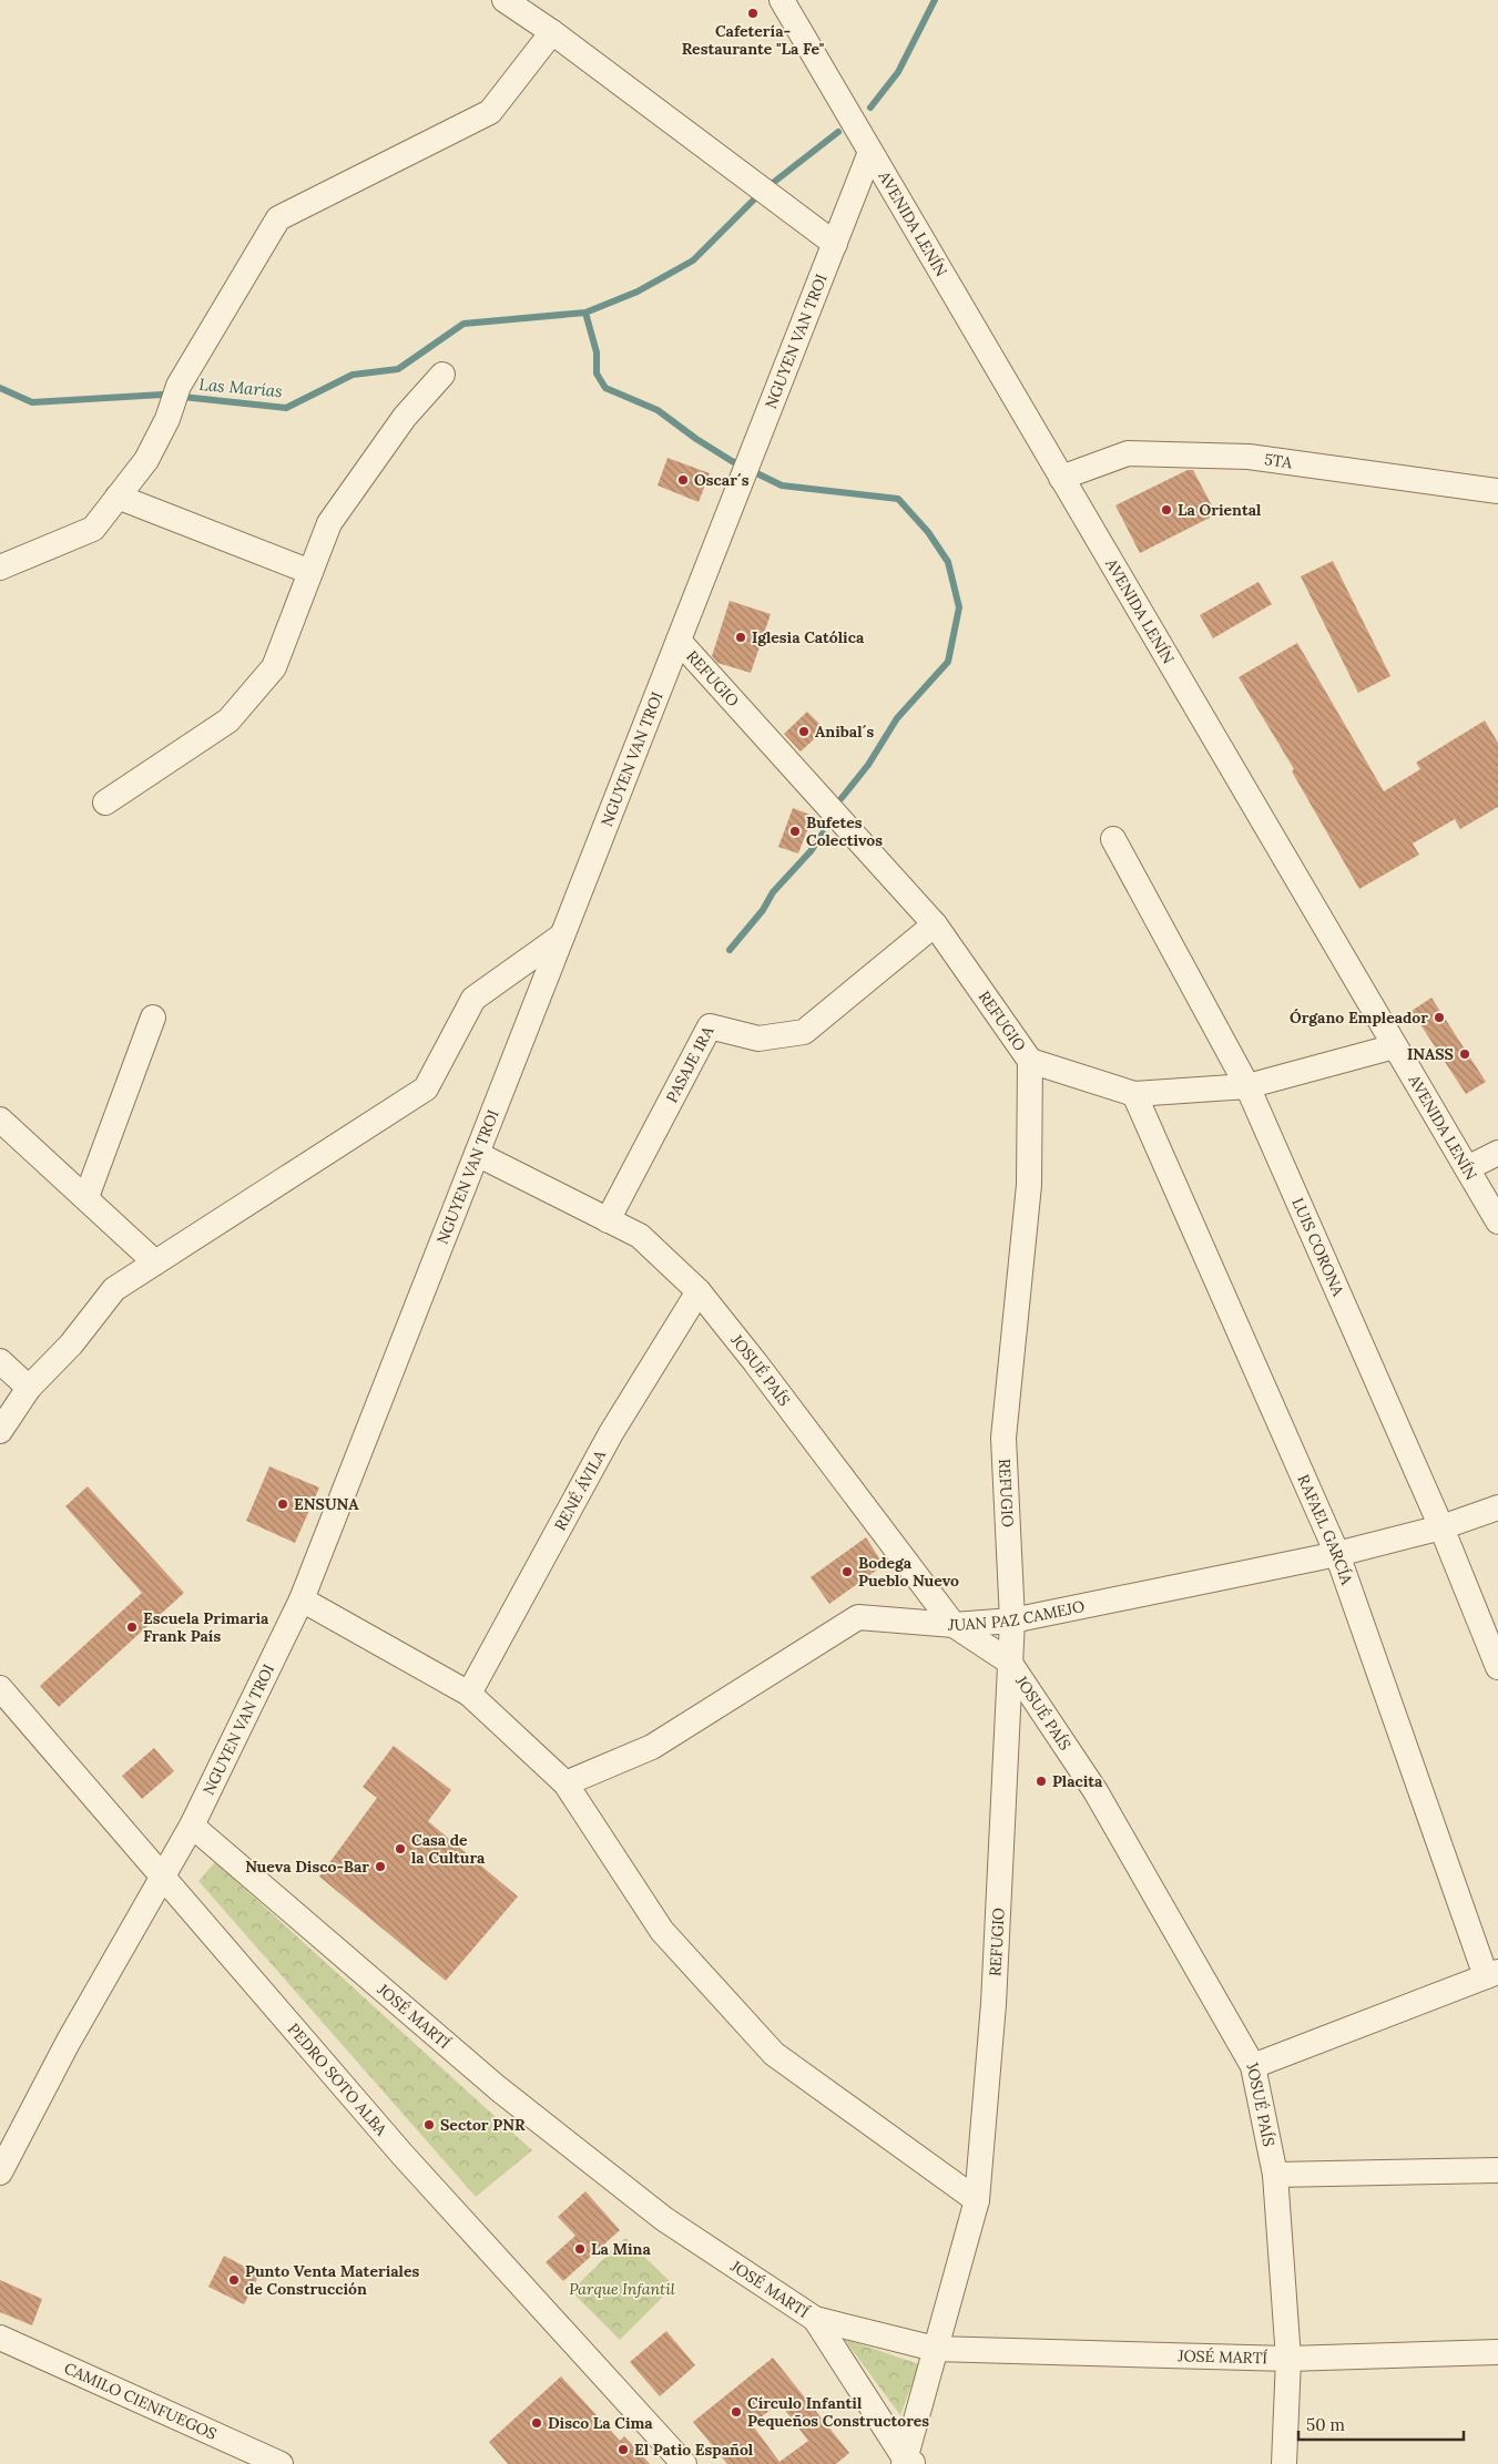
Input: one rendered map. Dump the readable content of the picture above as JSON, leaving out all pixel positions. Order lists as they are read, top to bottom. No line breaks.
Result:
{"streets":{"street":["AVENIDA LENÍN","NGUYEN VAN TROI","5TA","REFUGIO","PASAJE 1RA","LUIS CORONA","JOSUÉ PAÍS","RENÉ ÁVILA","RAFAEL GARCÍA","JUAN PAZ CAMEJO","JOSÉ MARTÍ","PEDRO SOTO ALBA","CAMILO CIENFUEGOS"]},"crossings":[["AVENIDA LENÍN","NGUYEN VAN TROI"],["AVENIDA LENÍN","5TA"],["NGUYEN VAN TROI","REFUGIO"],["NGUYEN VAN TROI","JOSUÉ PAÍS"],["NGUYEN VAN TROI","JOSÉ MARTÍ"],["NGUYEN VAN TROI","PEDRO SOTO ALBA"],["REFUGIO","PASAJE 1RA"],["REFUGIO","JOSUÉ PAÍS"],["REFUGIO","JUAN PAZ CAMEJO"],["REFUGIO","JOSÉ MARTÍ"],["PASAJE 1RA","JOSUÉ PAÍS"],["LUIS CORONA","JUAN PAZ CAMEJO"],["JOSUÉ PAÍS","RENÉ ÁVILA"],["JOSUÉ PAÍS","JUAN PAZ CAMEJO"],["JOSUÉ PAÍS","JOSÉ MARTÍ"],["RAFAEL GARCÍA","JUAN PAZ CAMEJO"]],"water":["Las Marías"],"parks":["Parque Infantil"],"places":["Cafetería- Restaurante \"La Fe\"","Oscar´s","La Oriental","Iglesia Católica","Anibal´s","Bufetes Colectivos","Órgano Empleador","INASS","ENSUNA","Bodega Pueblo Nuevo","Escuela Primaria Frank País","Placita","Casa de la Cultura","Nueva Disco-Bar","Sector PNR","La Mina","Punto Venta Materiales de Construcción","Círculo Infantil Pequeños Constructores","Disco La Cima","El Patio Español"],"scale_bar":"50 m"}
